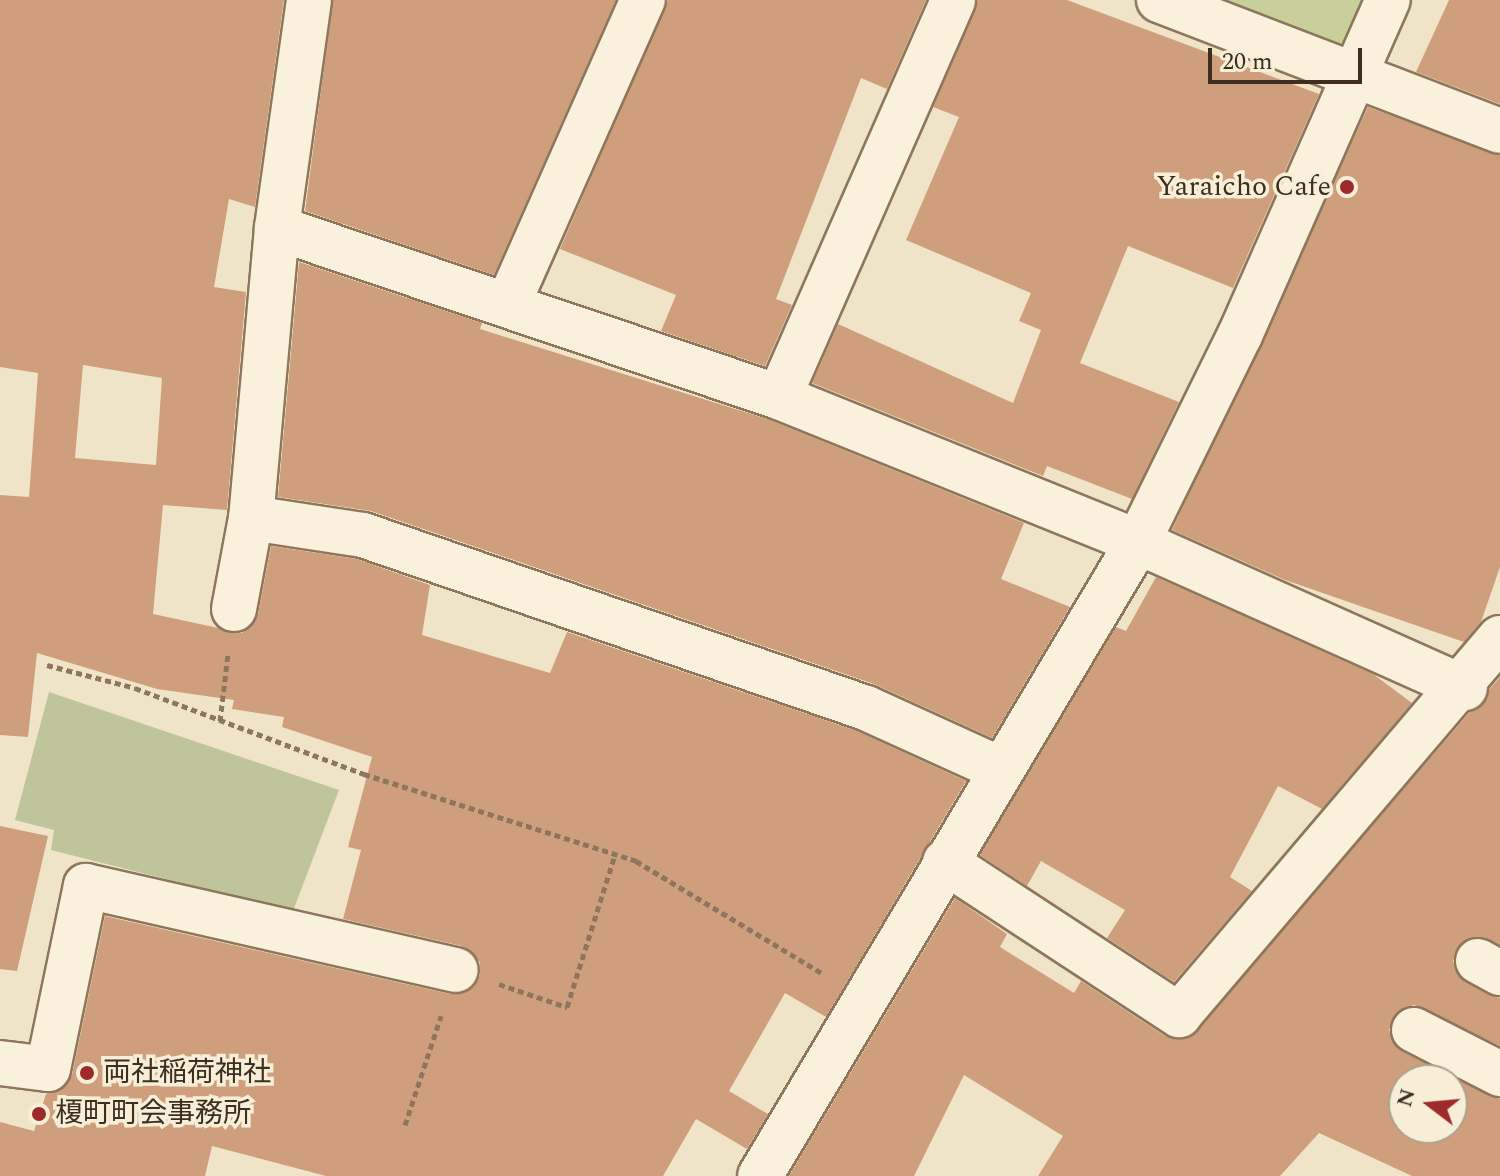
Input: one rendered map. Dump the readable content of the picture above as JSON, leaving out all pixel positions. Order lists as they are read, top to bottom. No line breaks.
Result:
{"places":["Yaraicho Cafe","両社稲荷神社","榎町町会事務所"],"scale_bar":"20 m","north":"left"}
